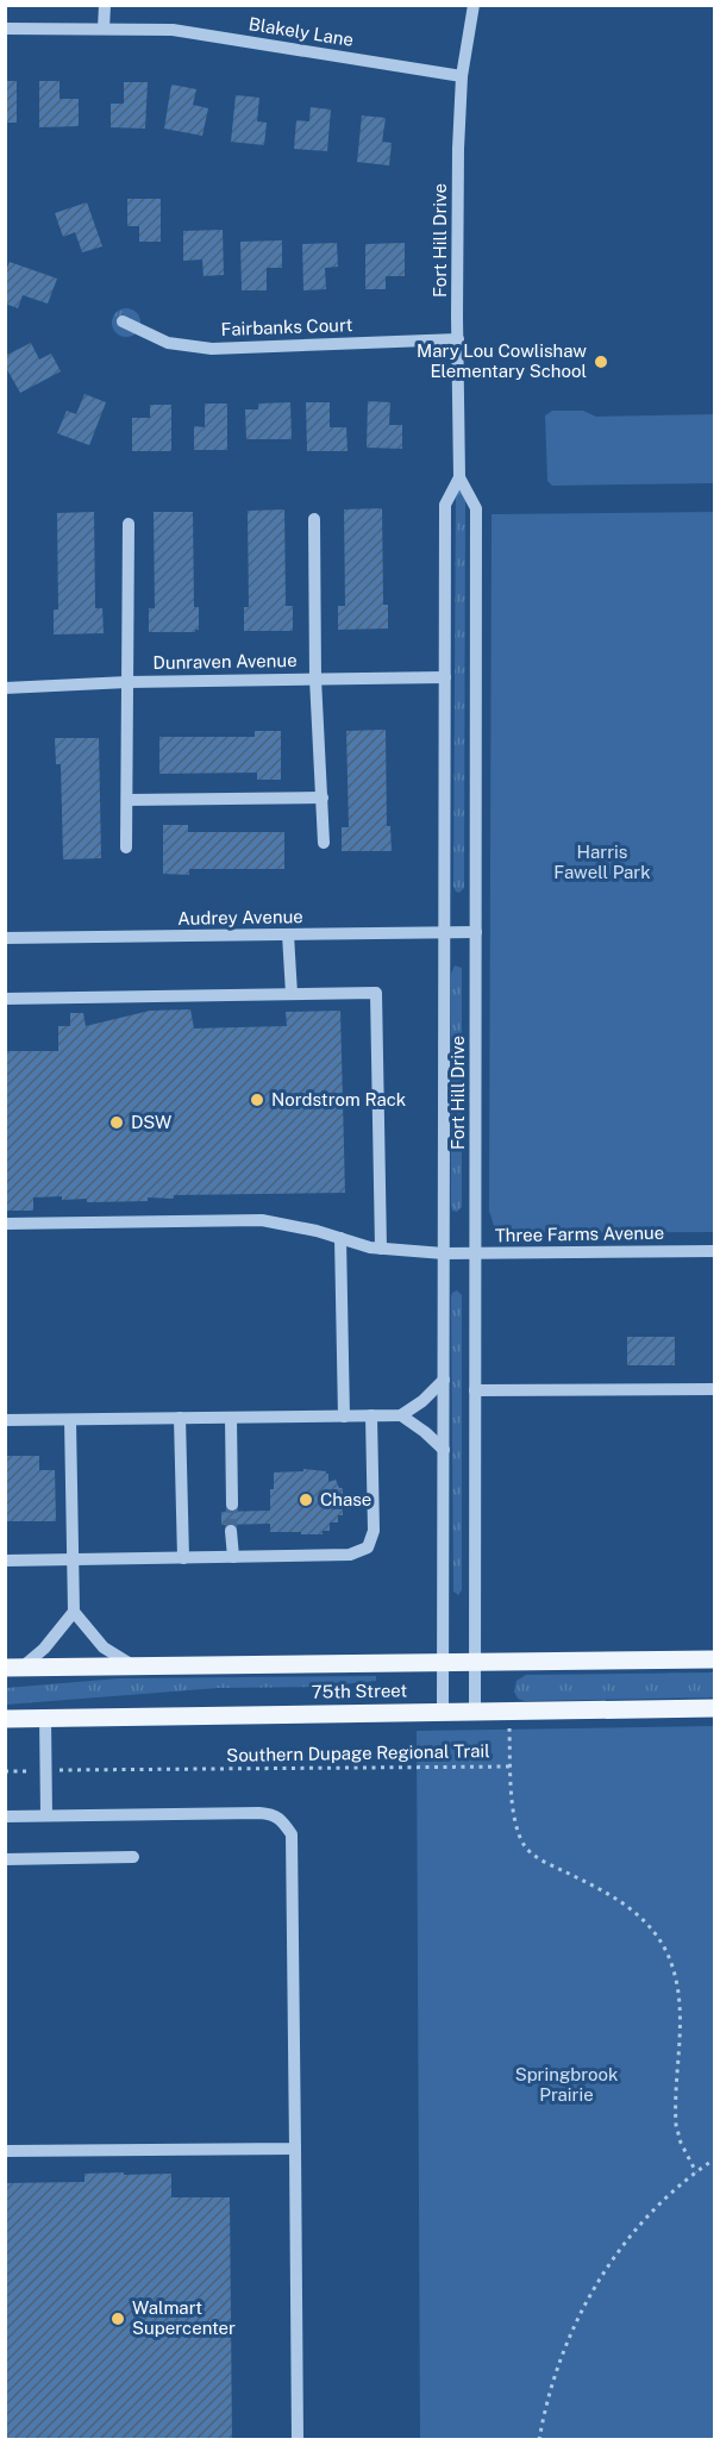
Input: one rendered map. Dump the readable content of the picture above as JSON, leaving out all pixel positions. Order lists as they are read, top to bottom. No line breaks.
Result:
{"streets":{"main road":["75th Street"],"street":["Blakely Lane","Fort Hill Drive","Fairbanks Court","Dunraven Avenue","Audrey Avenue","Three Farms Avenue"],"path":["Southern Dupage Regional Trail"]},"crossings":[["Blakely Lane","Fort Hill Drive"],["Fort Hill Drive","Fairbanks Court"],["Fort Hill Drive","Dunraven Avenue"],["Fort Hill Drive","Audrey Avenue"],["Fort Hill Drive","Three Farms Avenue"],["Fort Hill Drive","75th Street"]],"parks":["Harris Fawell Park","Springbrook Prairie"],"places":["Mary Lou Cowlishaw Elementary School","Nordstrom Rack","DSW","Chase","Walmart Supercenter"]}
